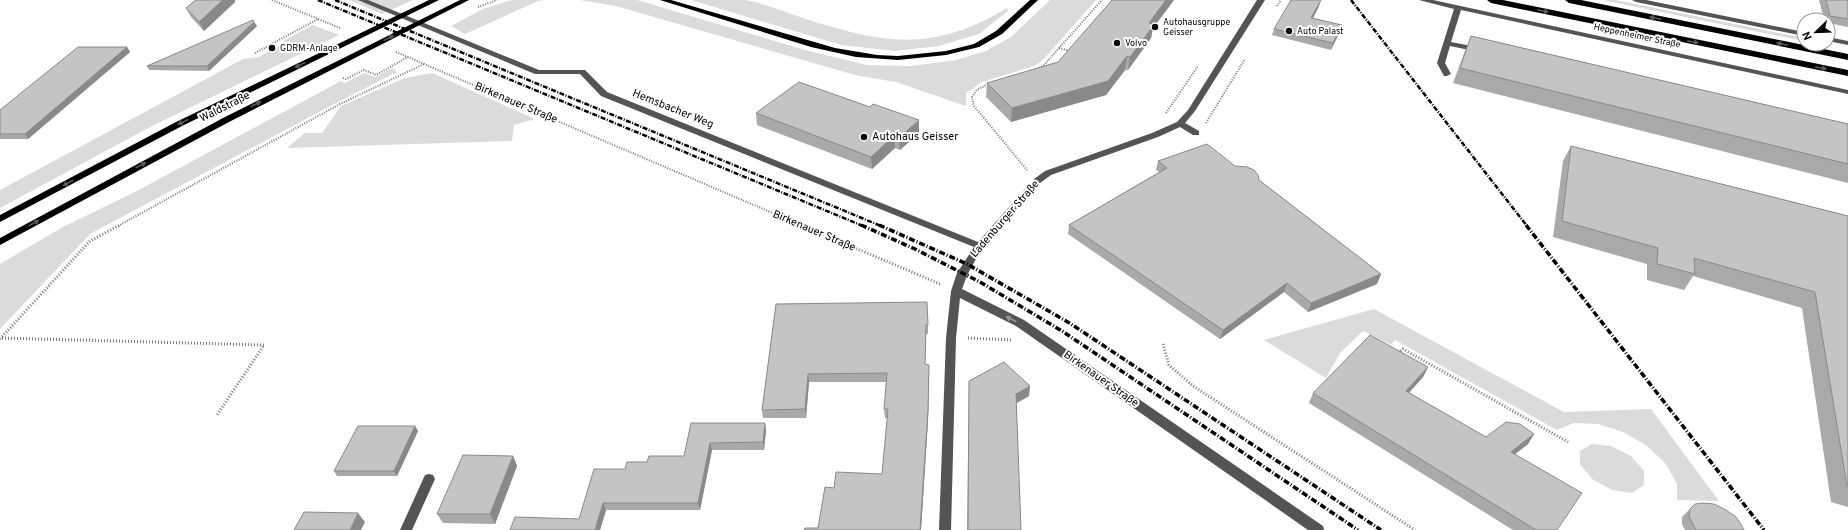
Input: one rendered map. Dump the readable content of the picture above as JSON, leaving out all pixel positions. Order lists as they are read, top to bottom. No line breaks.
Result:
{"streets":{"main road":["Waldstraße"],"street":["Heppenheimer Straße","Birkenauer Straße","Hemsbacher Weg","Ladenburger Straße"]},"crossings":[["Birkenauer Straße","Ladenburger Straße"],["Hemsbacher Weg","Ladenburger Straße"]],"places":["Autohausgruppe Geisser","Auto Palast","Volvo","GDRM-Anlage","Autohaus Geisser"],"north":"bottom left"}
